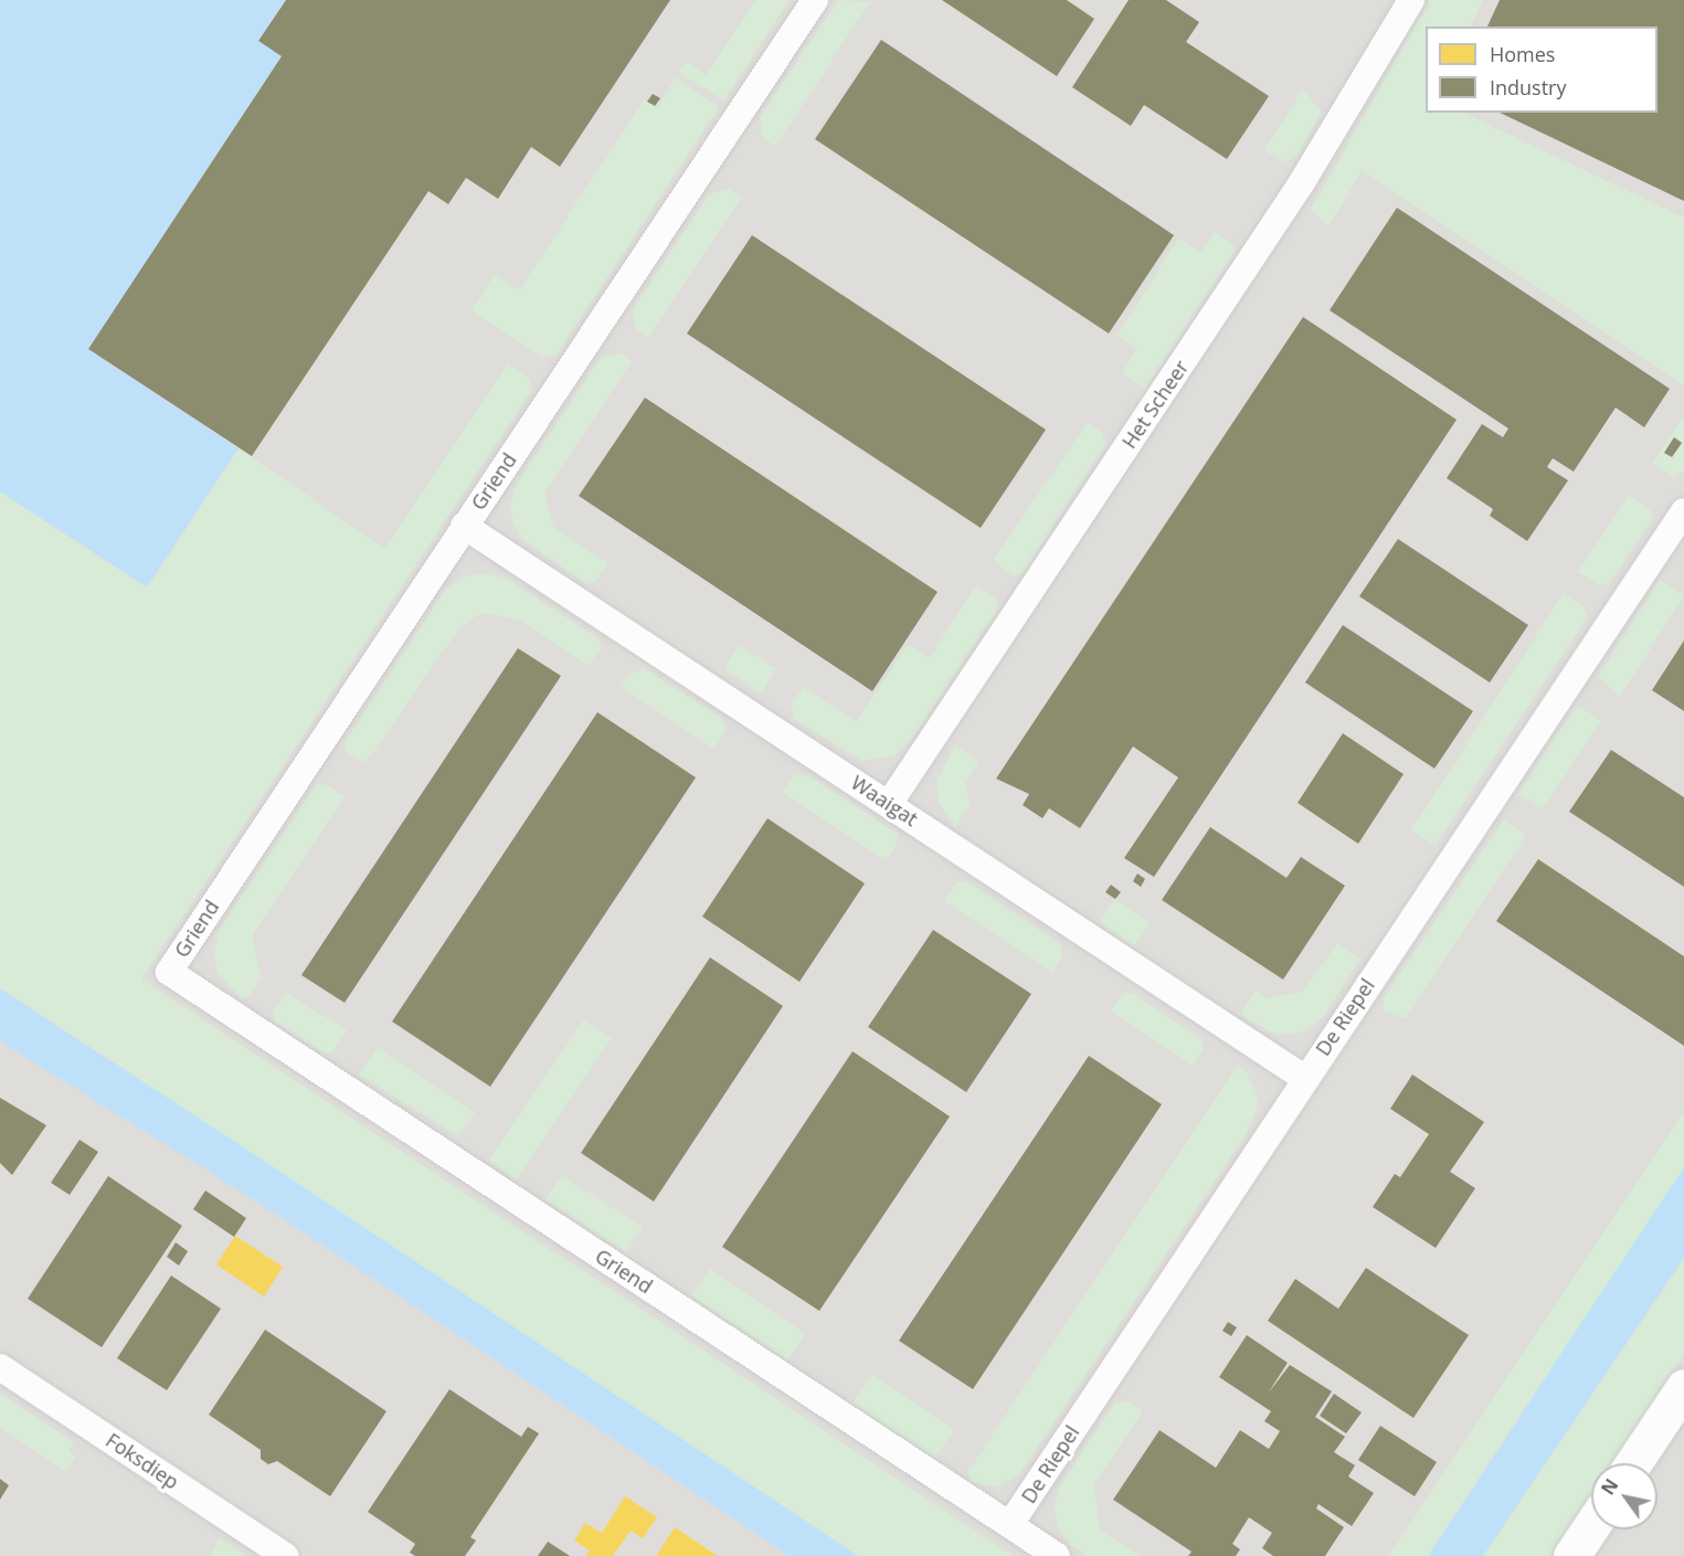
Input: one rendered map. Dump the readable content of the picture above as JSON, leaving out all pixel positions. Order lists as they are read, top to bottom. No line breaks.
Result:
{"streets":{"street":["Het Scheer","Griend","Waaigat","De Riepel","Foksdiep"]},"crossings":[["Het Scheer","Waaigat"],["Griend","Waaigat"],["Griend","De Riepel"],["Waaigat","De Riepel"]],"legend":["Homes","Industry"],"north":"top left"}
